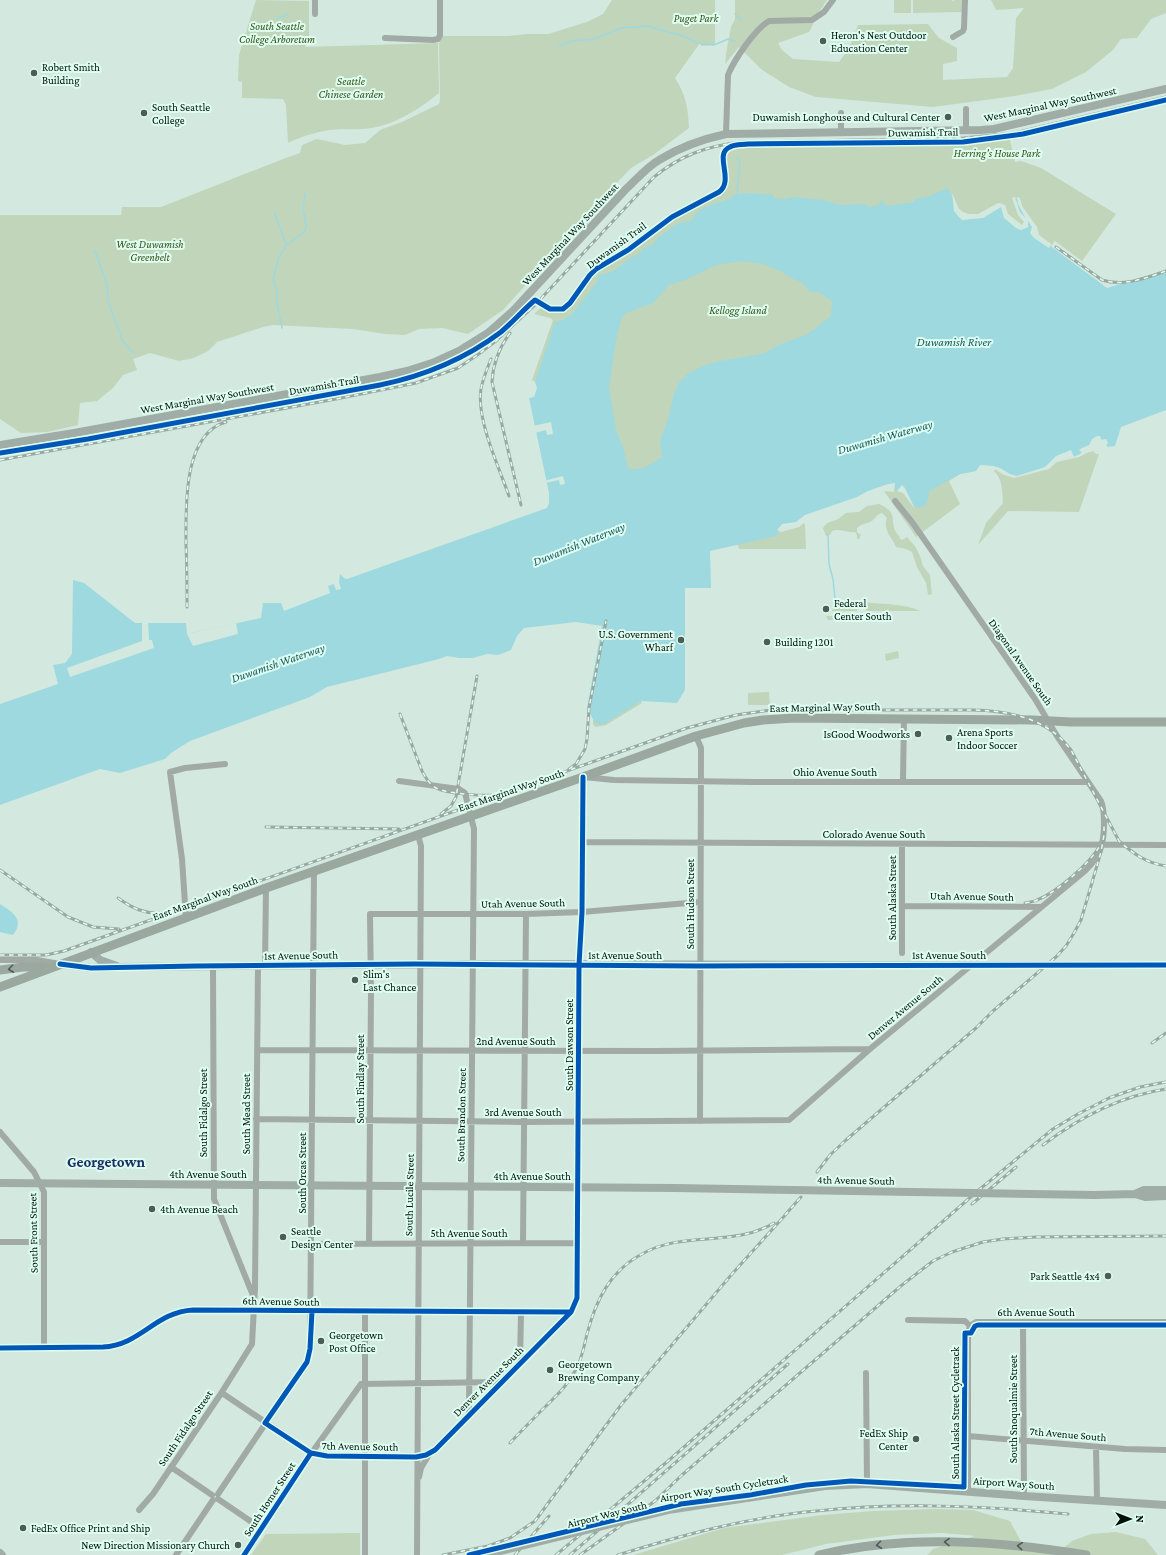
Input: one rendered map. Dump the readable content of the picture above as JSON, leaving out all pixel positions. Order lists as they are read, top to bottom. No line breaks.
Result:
{"streets":{"highway":["East Marginal Way South"],"main road":["West Marginal Way Southwest","1st Avenue South","4th Avenue South","Airport Way South"],"street":["Diagonal Avenue South","Ohio Avenue South","Colorado Avenue South","Utah Avenue South","South Alaska Street","South Hudson Street","Denver Avenue South","2nd Avenue South","South Dawson Street","South Findlay Street","3rd Avenue South","South Fidalgo Street","South Mead Street","South Brandon Street","South Orcas Street","South Lucile Street","South Front Street","5th Avenue South","6th Avenue South","South Snoqualmie Street","7th Avenue South","South Homer Street"],"cycle path":["Duwamish Trail","South Alaska Street Cycletrack"]},"crossings":[["Diagonal Avenue South","East Marginal Way South"],["Diagonal Avenue South","Ohio Avenue South"],["Diagonal Avenue South","Colorado Avenue South"],["Diagonal Avenue South","Denver Avenue South"],["East Marginal Way South","Ohio Avenue South"],["East Marginal Way South","South Hudson Street"],["East Marginal Way South","1st Avenue South"],["East Marginal Way South","South Dawson Street"],["East Marginal Way South","South Mead Street"],["East Marginal Way South","South Brandon Street"],["East Marginal Way South","South Orcas Street"],["East Marginal Way South","South Lucile Street"],["Ohio Avenue South","South Hudson Street"],["Ohio Avenue South","South Dawson Street"],["Colorado Avenue South","South Alaska Street"],["Colorado Avenue South","South Hudson Street"],["Colorado Avenue South","Denver Avenue South"],["Colorado Avenue South","South Dawson Street"],["Utah Avenue South","South Alaska Street"],["Utah Avenue South","South Hudson Street"],["Utah Avenue South","Denver Avenue South"],["Utah Avenue South","South Dawson Street"],["Utah Avenue South","South Findlay Street"],["Utah Avenue South","South Brandon Street"],["Utah Avenue South","South Lucile Street"],["South Hudson Street","1st Avenue South"],["South Hudson Street","2nd Avenue South"],["South Hudson Street","3rd Avenue South"],["1st Avenue South","South Dawson Street"],["1st Avenue South","South Findlay Street"],["1st Avenue South","South Fidalgo Street"],["1st Avenue South","South Mead Street"],["1st Avenue South","South Brandon Street"],["1st Avenue South","South Orcas Street"],["1st Avenue South","South Lucile Street"],["Denver Avenue South","2nd Avenue South"],["Denver Avenue South","South Dawson Street"],["Denver Avenue South","3rd Avenue South"],["Denver Avenue South","South Brandon Street"],["Denver Avenue South","South Lucile Street"],["Denver Avenue South","6th Avenue South"],["Denver Avenue South","7th Avenue South"],["2nd Avenue South","South Dawson Street"],["2nd Avenue South","South Findlay Street"],["2nd Avenue South","South Mead Street"],["2nd Avenue South","South Brandon Street"],["2nd Avenue South","South Orcas Street"],["2nd Avenue South","South Lucile Street"],["South Dawson Street","3rd Avenue South"],["South Dawson Street","4th Avenue South"],["South Dawson Street","5th Avenue South"],["South Dawson Street","6th Avenue South"],["South Findlay Street","3rd Avenue South"],["South Findlay Street","4th Avenue South"],["South Findlay Street","5th Avenue South"],["3rd Avenue South","South Mead Street"],["3rd Avenue South","South Brandon Street"],["3rd Avenue South","South Orcas Street"],["3rd Avenue South","South Lucile Street"],["South Fidalgo Street","South Mead Street"],["South Fidalgo Street","4th Avenue South"],["South Fidalgo Street","6th Avenue South"],["South Fidalgo Street","7th Avenue South"],["South Mead Street","4th Avenue South"],["South Mead Street","6th Avenue South"],["South Brandon Street","4th Avenue South"],["South Brandon Street","5th Avenue South"],["South Brandon Street","6th Avenue South"],["South Orcas Street","4th Avenue South"],["South Orcas Street","5th Avenue South"],["South Orcas Street","6th Avenue South"],["South Orcas Street","7th Avenue South"],["4th Avenue South","South Lucile Street"],["4th Avenue South","South Front Street"],["South Lucile Street","5th Avenue South"],["South Lucile Street","6th Avenue South"],["South Lucile Street","7th Avenue South"],["South Front Street","6th Avenue South"],["6th Avenue South","South Snoqualmie Street"],["South Snoqualmie Street","7th Avenue South"],["South Snoqualmie Street","Airport Way South"],["7th Avenue South","South Homer Street"]],"districts":["Georgetown"],"water":["Duwamish River","Duwamish Waterway"],"parks":["Puget Park","South Seattle College Arboretum","Seattle Chinese Garden","Herring's House Park","West Duwamish Greenbelt","Kellogg Island"],"places":["Heron's Nest Outdoor Education Center","Robert Smith Building","South Seattle College","Duwamish Longhouse and Cultural Center","Federal Center South","U.S. Government Wharf","Building 1201","IsGood Woodworks","Arena Sports Indoor Soccer","Slim's Last Chance","4th Avenue Beach","Seattle Design Center","Park Seattle 4x4","Georgetown Post Office","Georgetown Brewing Company","FedEx Ship Center","FedEx Office Print and Ship","New Direction Missionary Church"],"north":"right"}
